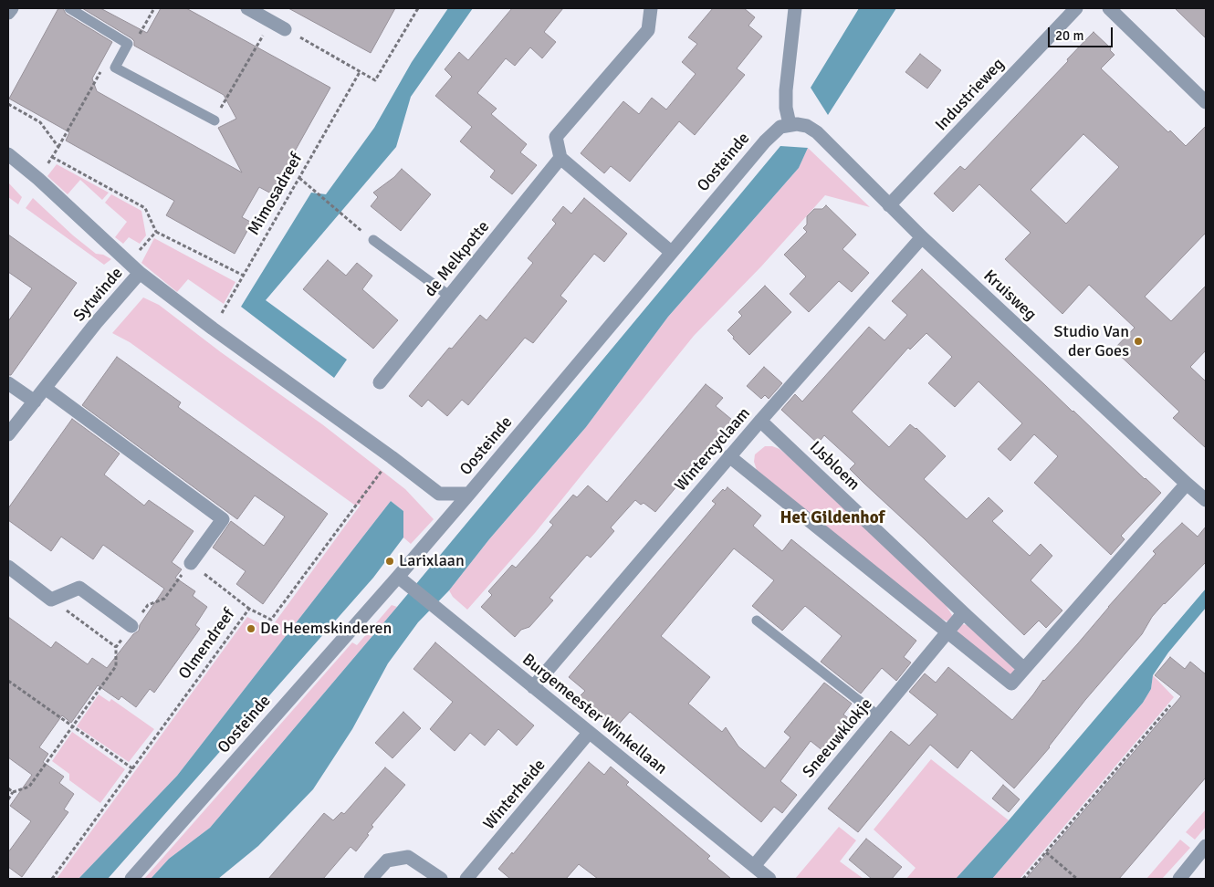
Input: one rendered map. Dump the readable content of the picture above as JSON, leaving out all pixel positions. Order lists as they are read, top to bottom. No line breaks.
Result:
{"streets":{"street":["Industrieweg","Oosteinde","de Melkpotte","Sytwinde","Kruisweg","Wintercyclaam","IJsbloem","Burgemeester Winkellaan","Sneeuwklokje","Winterheide"],"path":["Mimosadreef","Olmendreef"]},"crossings":[["Industrieweg","Kruisweg"],["Oosteinde","Kruisweg"],["Oosteinde","Burgemeester Winkellaan"],["Kruisweg","Wintercyclaam"],["Wintercyclaam","IJsbloem"],["Wintercyclaam","Burgemeester Winkellaan"],["Burgemeester Winkellaan","Sneeuwklokje"],["Burgemeester Winkellaan","Winterheide"]],"districts":["Het Gildenhof"],"places":["Studio Van der Goes","Larixlaan","De Heemskinderen"],"scale_bar":"20 m"}
